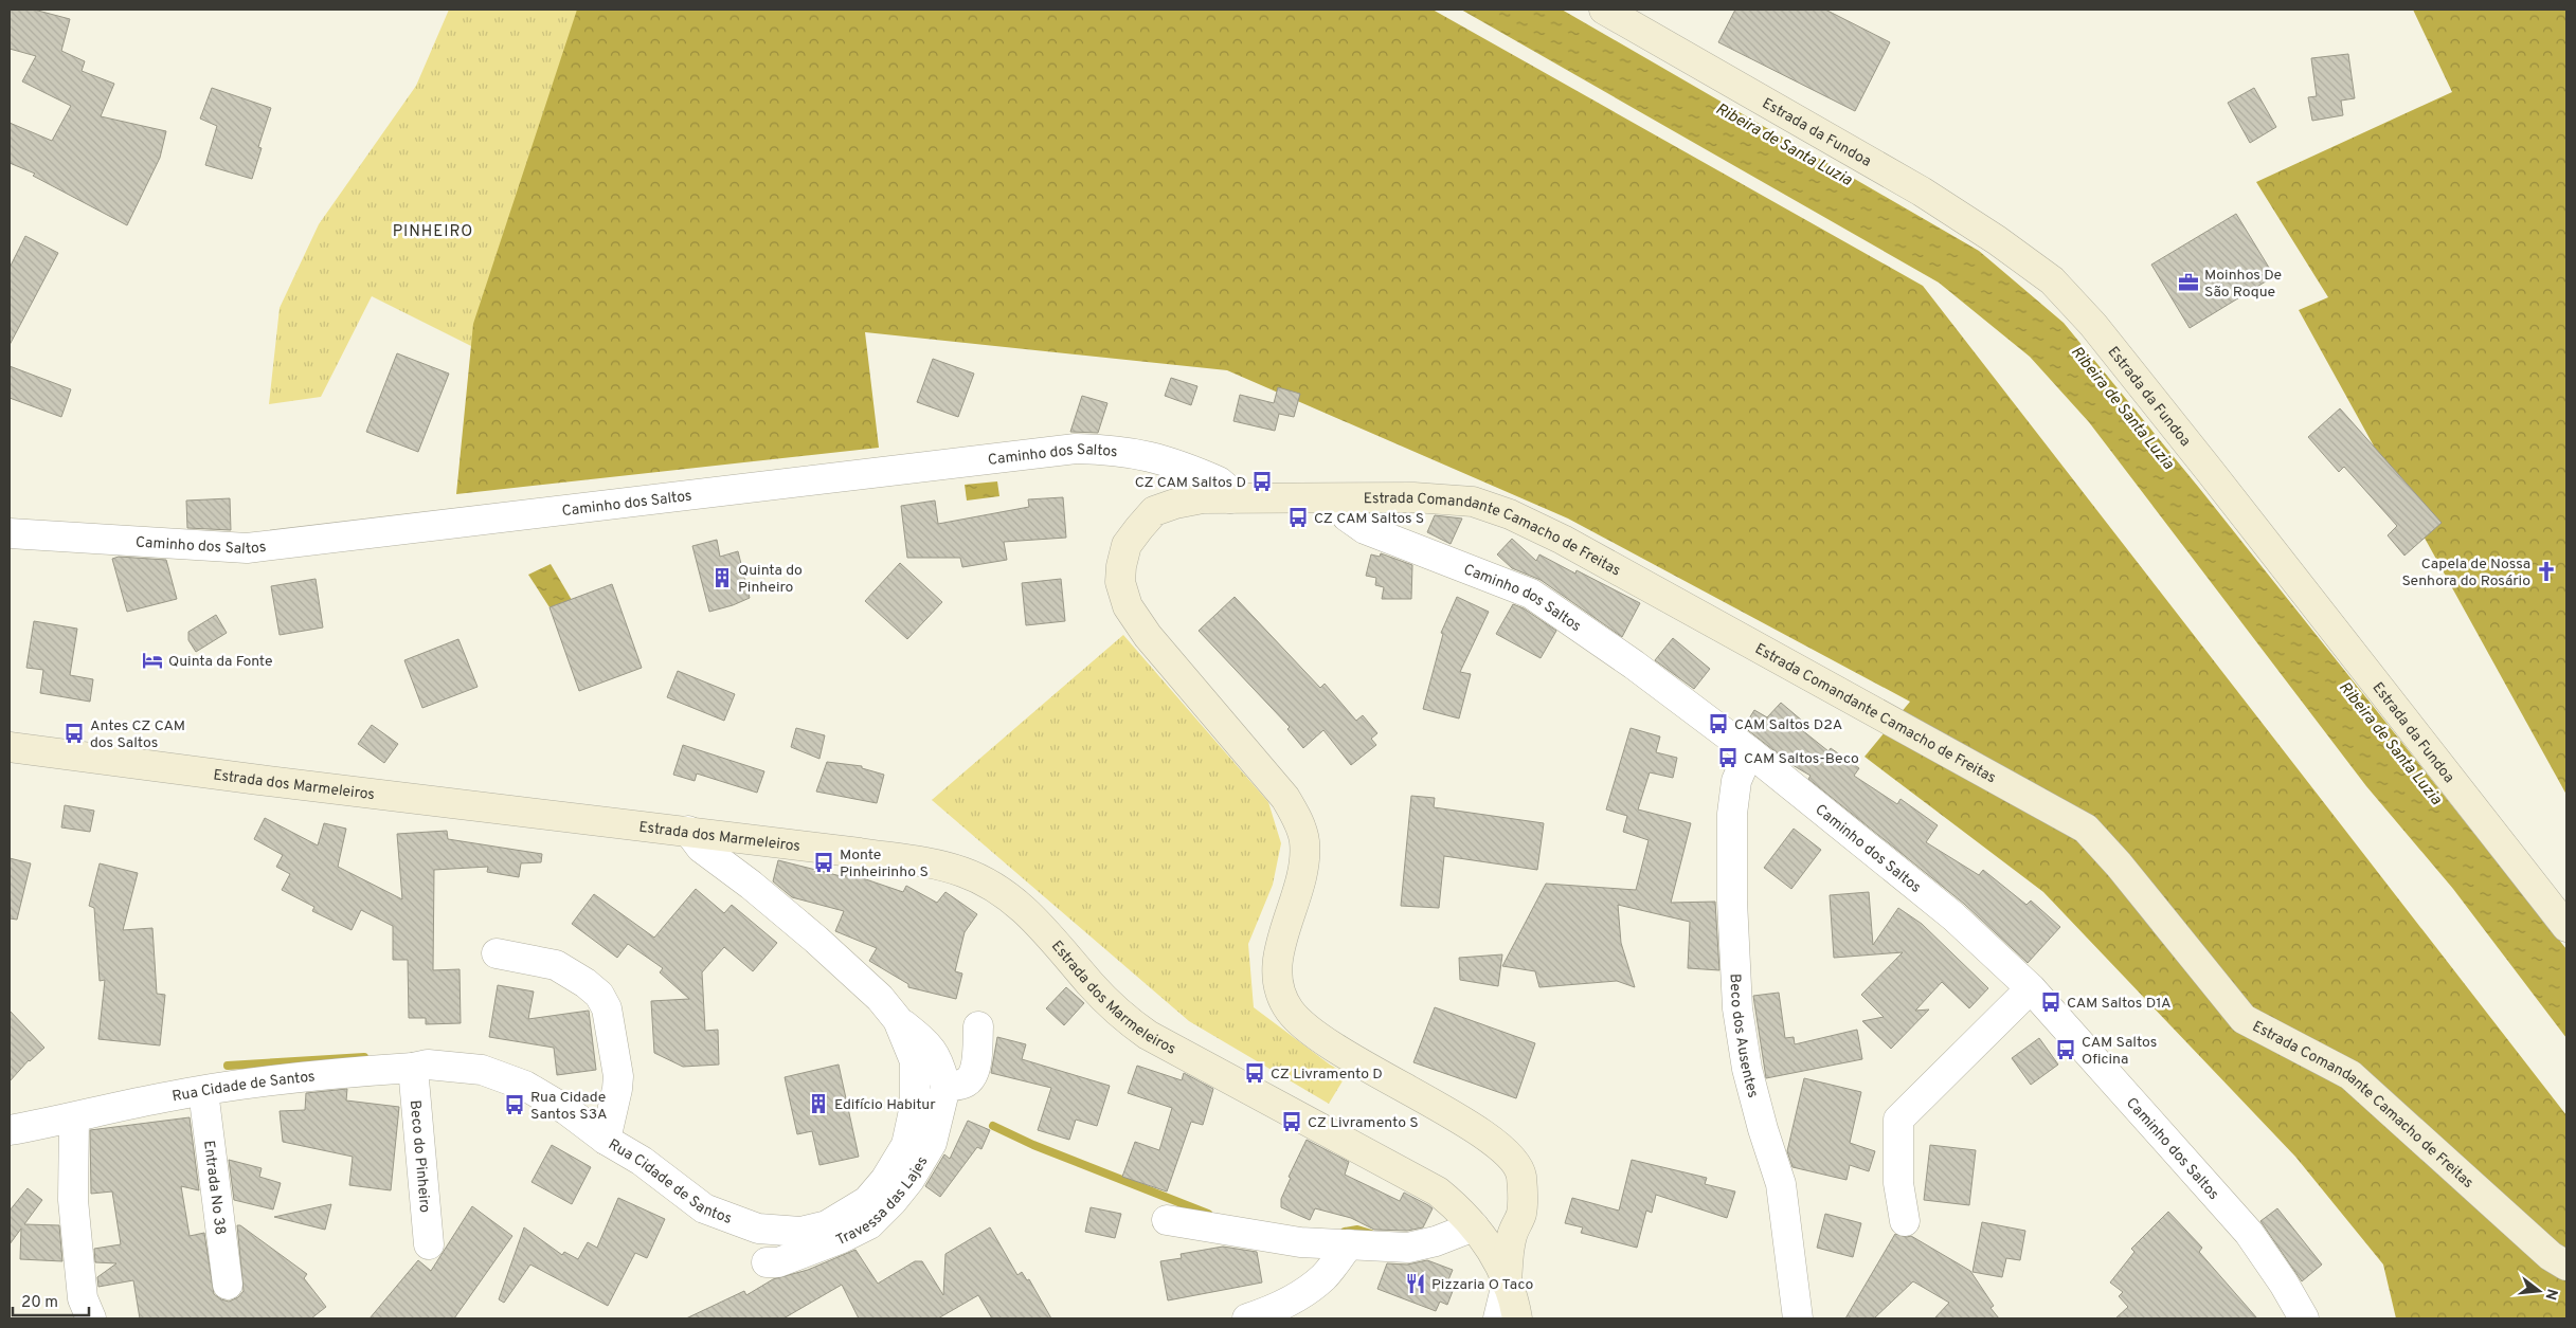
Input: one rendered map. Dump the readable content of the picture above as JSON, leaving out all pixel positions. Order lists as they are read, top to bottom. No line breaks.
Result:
{"streets":{"main road":["Estrada da Fundoa","Estrada Comandante Camacho de Freitas","Estrada dos Marmeleiros"],"street":["Caminho dos Saltos","Beco dos Ausentes","Rua Cidade de Santos","Beco do Pinheiro","Entrada No 38","Travessa das Lajes"]},"crossings":[["Caminho dos Saltos","Estrada Comandante Camacho de Freitas"],["Caminho dos Saltos","Beco dos Ausentes"],["Estrada Comandante Camacho de Freitas","Estrada dos Marmeleiros"],["Estrada dos Marmeleiros","Rua Cidade de Santos"],["Rua Cidade de Santos","Beco do Pinheiro"],["Rua Cidade de Santos","Entrada No 38"],["Rua Cidade de Santos","Travessa das Lajes"]],"districts":["PINHEIRO"],"water":["Ribeira de Santa Luzia"],"places":{"office":["Moinhos De São Roque"],"bus stop":["CZ CAM Saltos D","CZ CAM Saltos S","CAM Saltos D2A","Antes CZ CAM dos Saltos","CAM Saltos-Beco","Monte Pinheirinho S","CAM Saltos D1A","CAM Saltos Oficina","CZ Livramento D","Rua Cidade Santos S3A","CZ Livramento S"],"church":["Capela de Nossa Senhora do Rosário"],"building":["Quinta do Pinheiro","Edifício Habitur"],"hotel":["Quinta da Fonte"],"restaurant":["Pizzaria O Taco"]},"scale_bar":"20 m","north":"right"}
